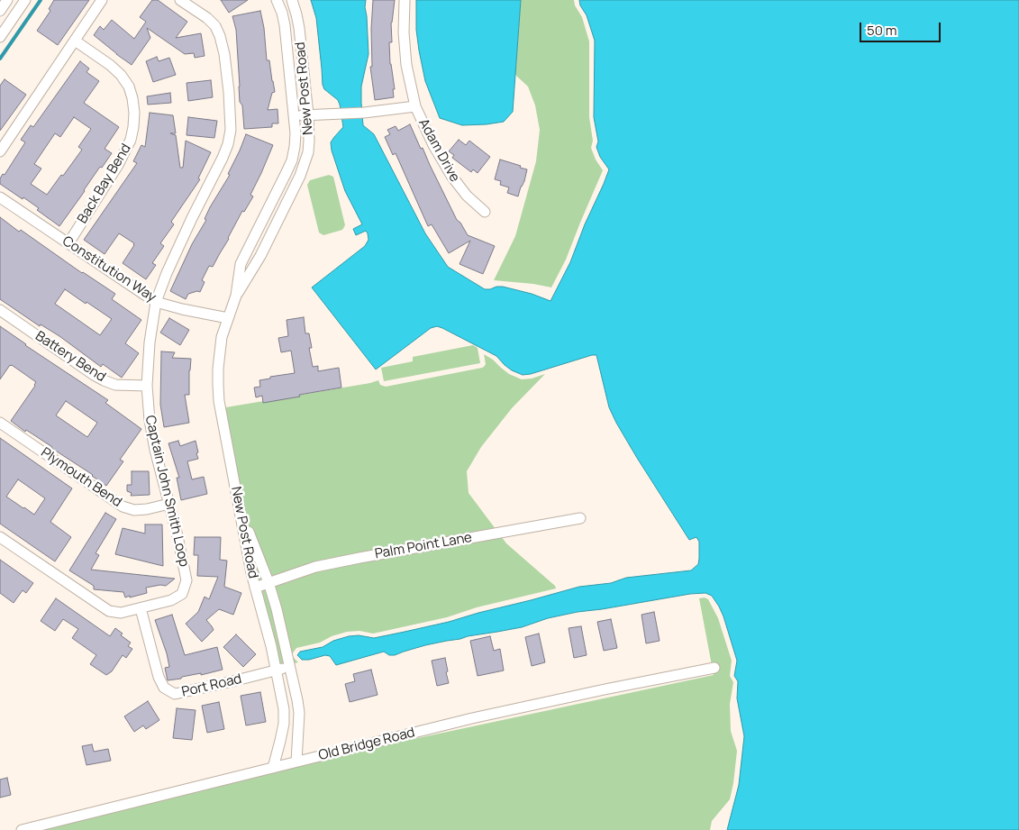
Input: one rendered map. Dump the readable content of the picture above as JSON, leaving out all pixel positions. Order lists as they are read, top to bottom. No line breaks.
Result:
{"streets":{"street":["New Post Road","Adam Drive","Back Bay Bend","Constitution Way","Battery Bend","Plymouth Bend","Captain John Smith Loop","Palm Point Lane","Port Road","Old Bridge Road"]},"crossings":[["New Post Road","Adam Drive"],["New Post Road","Constitution Way"],["New Post Road","Palm Point Lane"],["New Post Road","Port Road"],["New Post Road","Old Bridge Road"],["Back Bay Bend","Constitution Way"],["Constitution Way","Captain John Smith Loop"],["Battery Bend","Captain John Smith Loop"],["Plymouth Bend","Captain John Smith Loop"],["Captain John Smith Loop","Port Road"]],"scale_bar":"50 m"}
